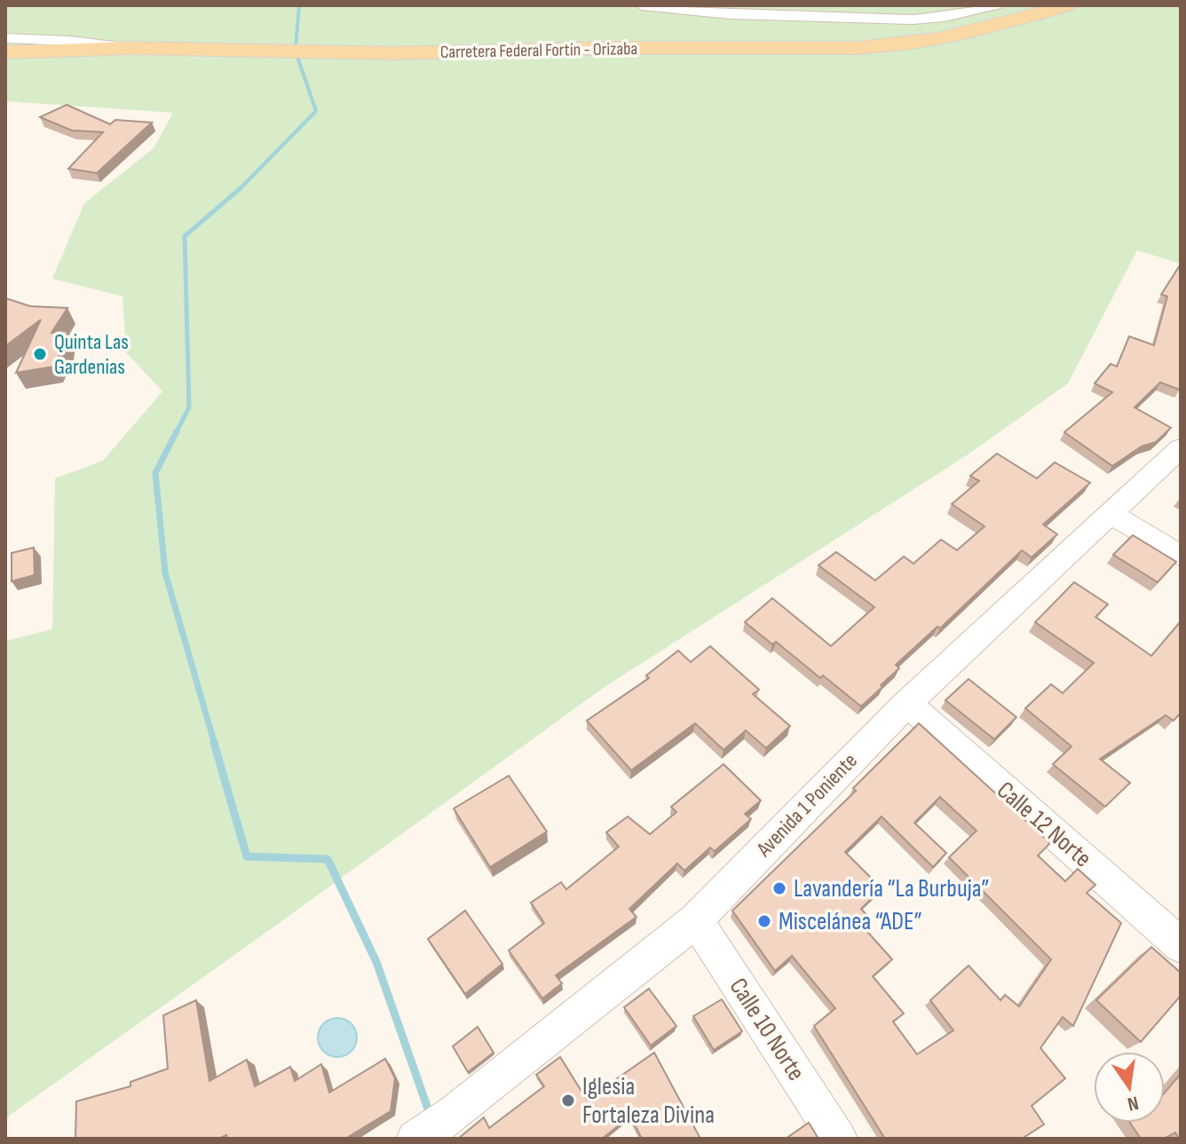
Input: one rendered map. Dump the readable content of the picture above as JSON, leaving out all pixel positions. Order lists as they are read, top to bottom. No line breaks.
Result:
{"streets":{"main road":["Carretera Federal Fortín - Orizaba"],"street":["Avenida 1 Poniente","Calle 12 Norte","Calle 10 Norte"]},"crossings":[["Avenida 1 Poniente","Calle 12 Norte"],["Avenida 1 Poniente","Calle 10 Norte"]],"places":["Quinta Las Gardenias","Lavandería “La Burbuja”","Miscelánea “ADE”","Iglesia Fortaleza Divina"],"north":"bottom"}
